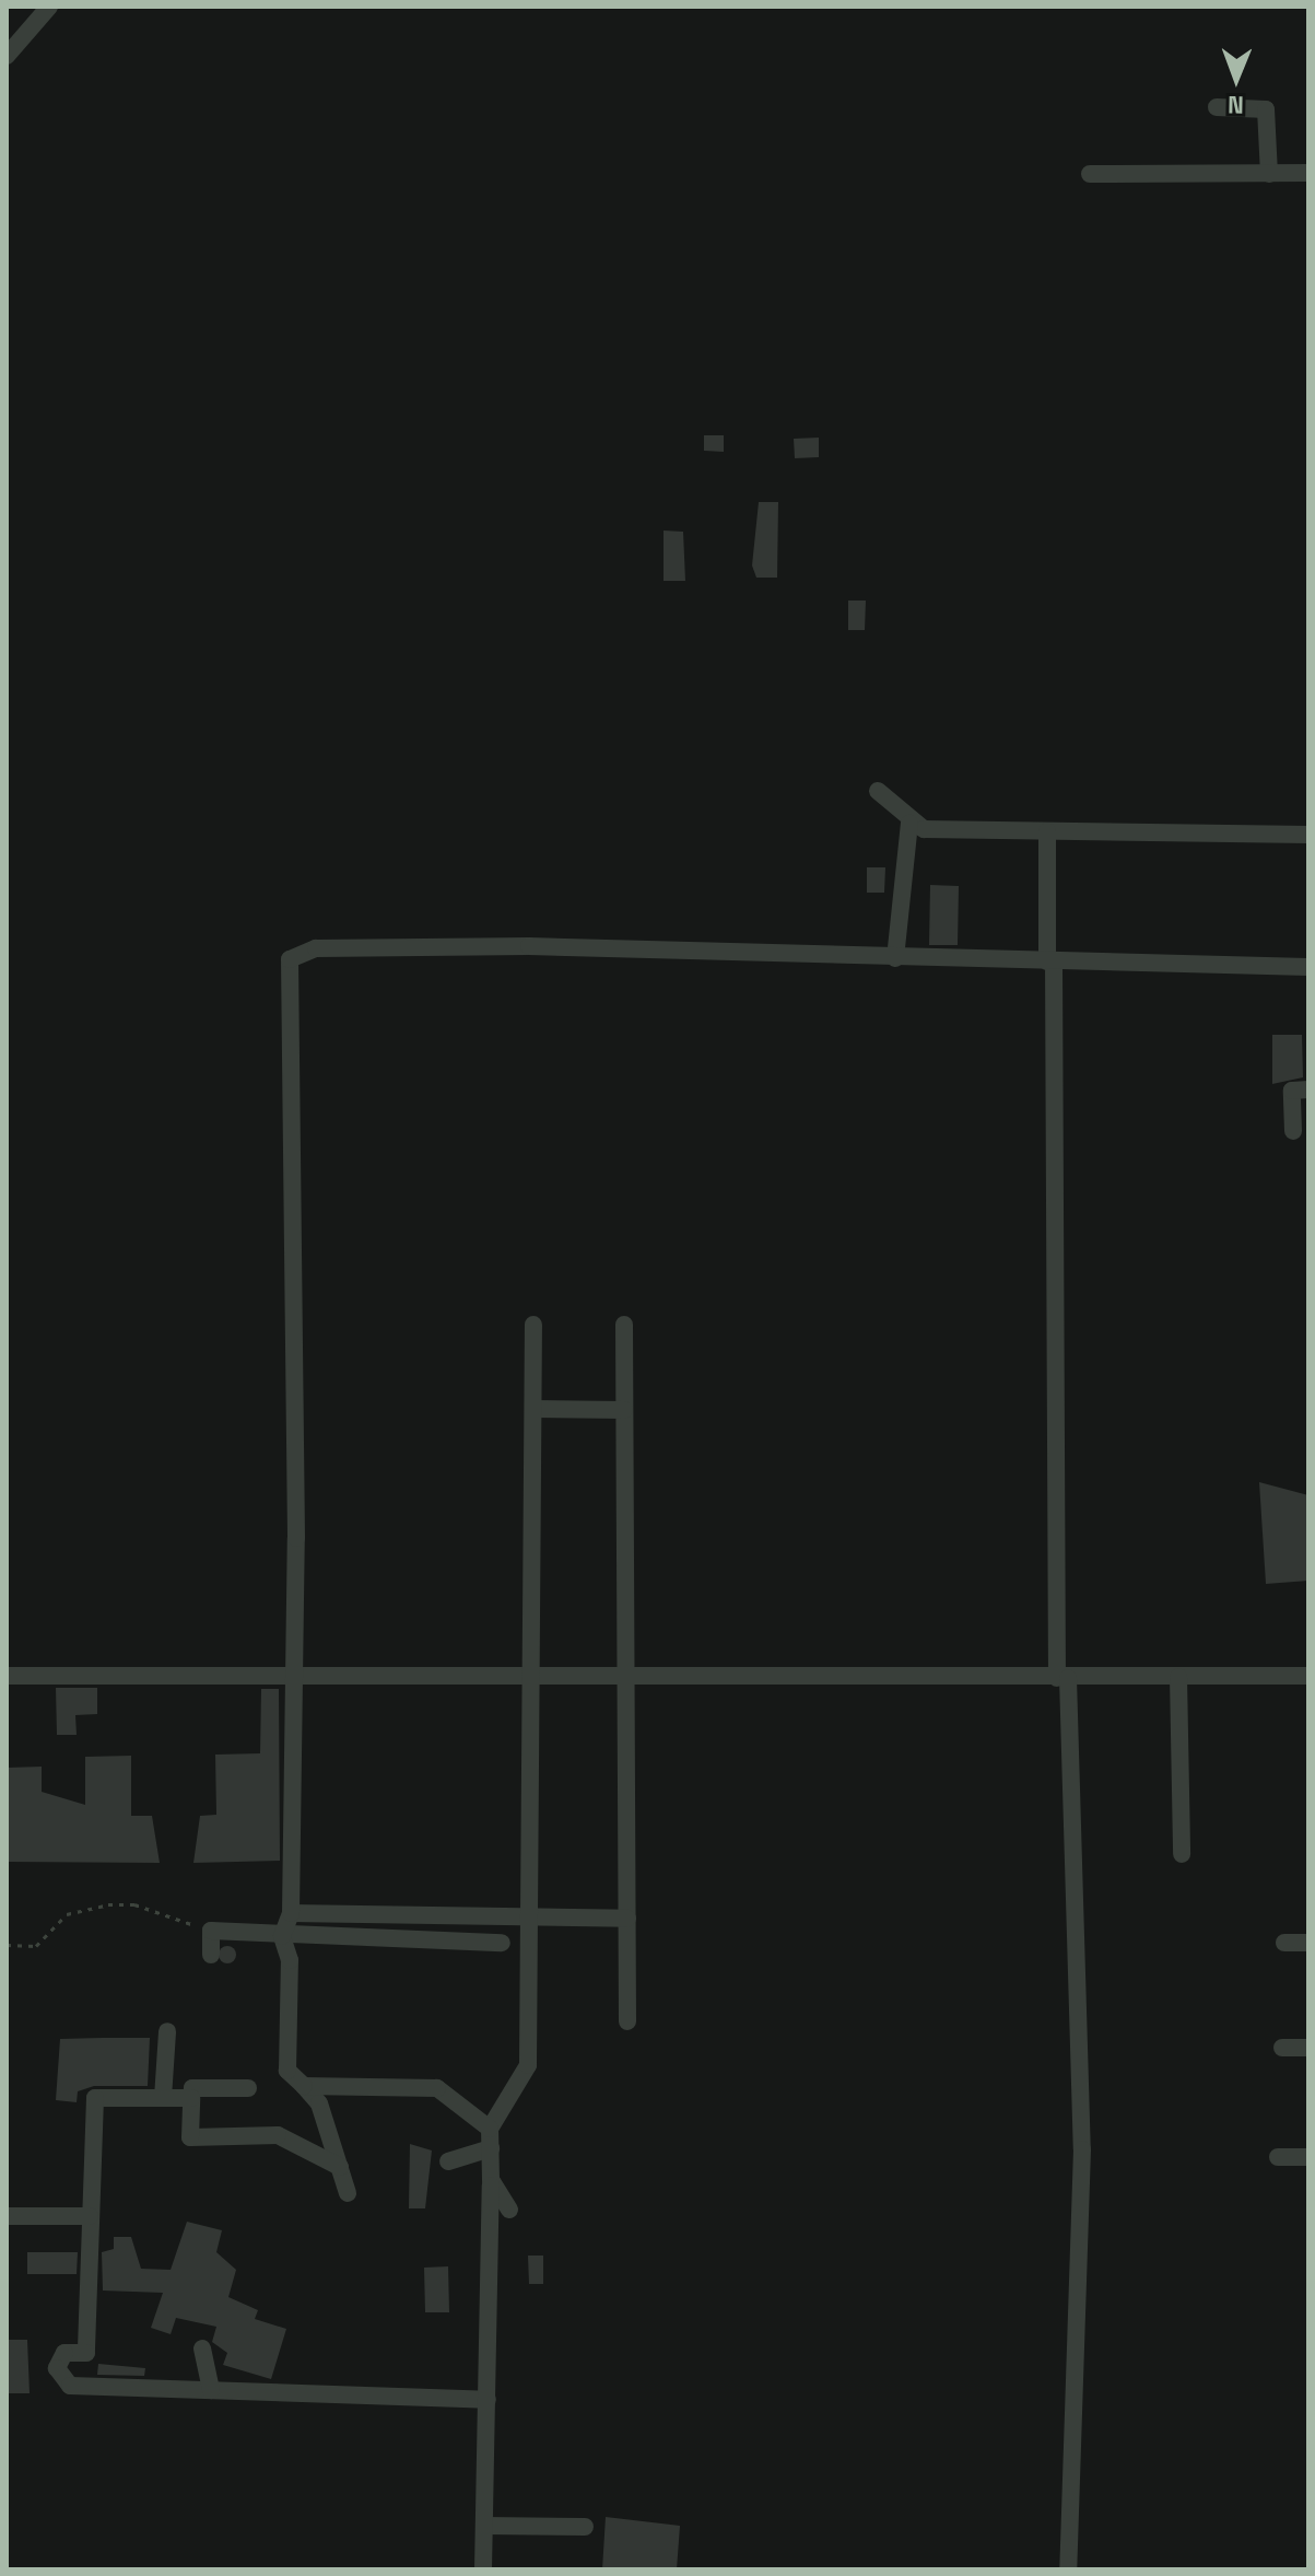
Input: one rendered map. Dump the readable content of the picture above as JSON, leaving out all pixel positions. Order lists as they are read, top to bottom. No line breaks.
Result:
{"north":"bottom"}
